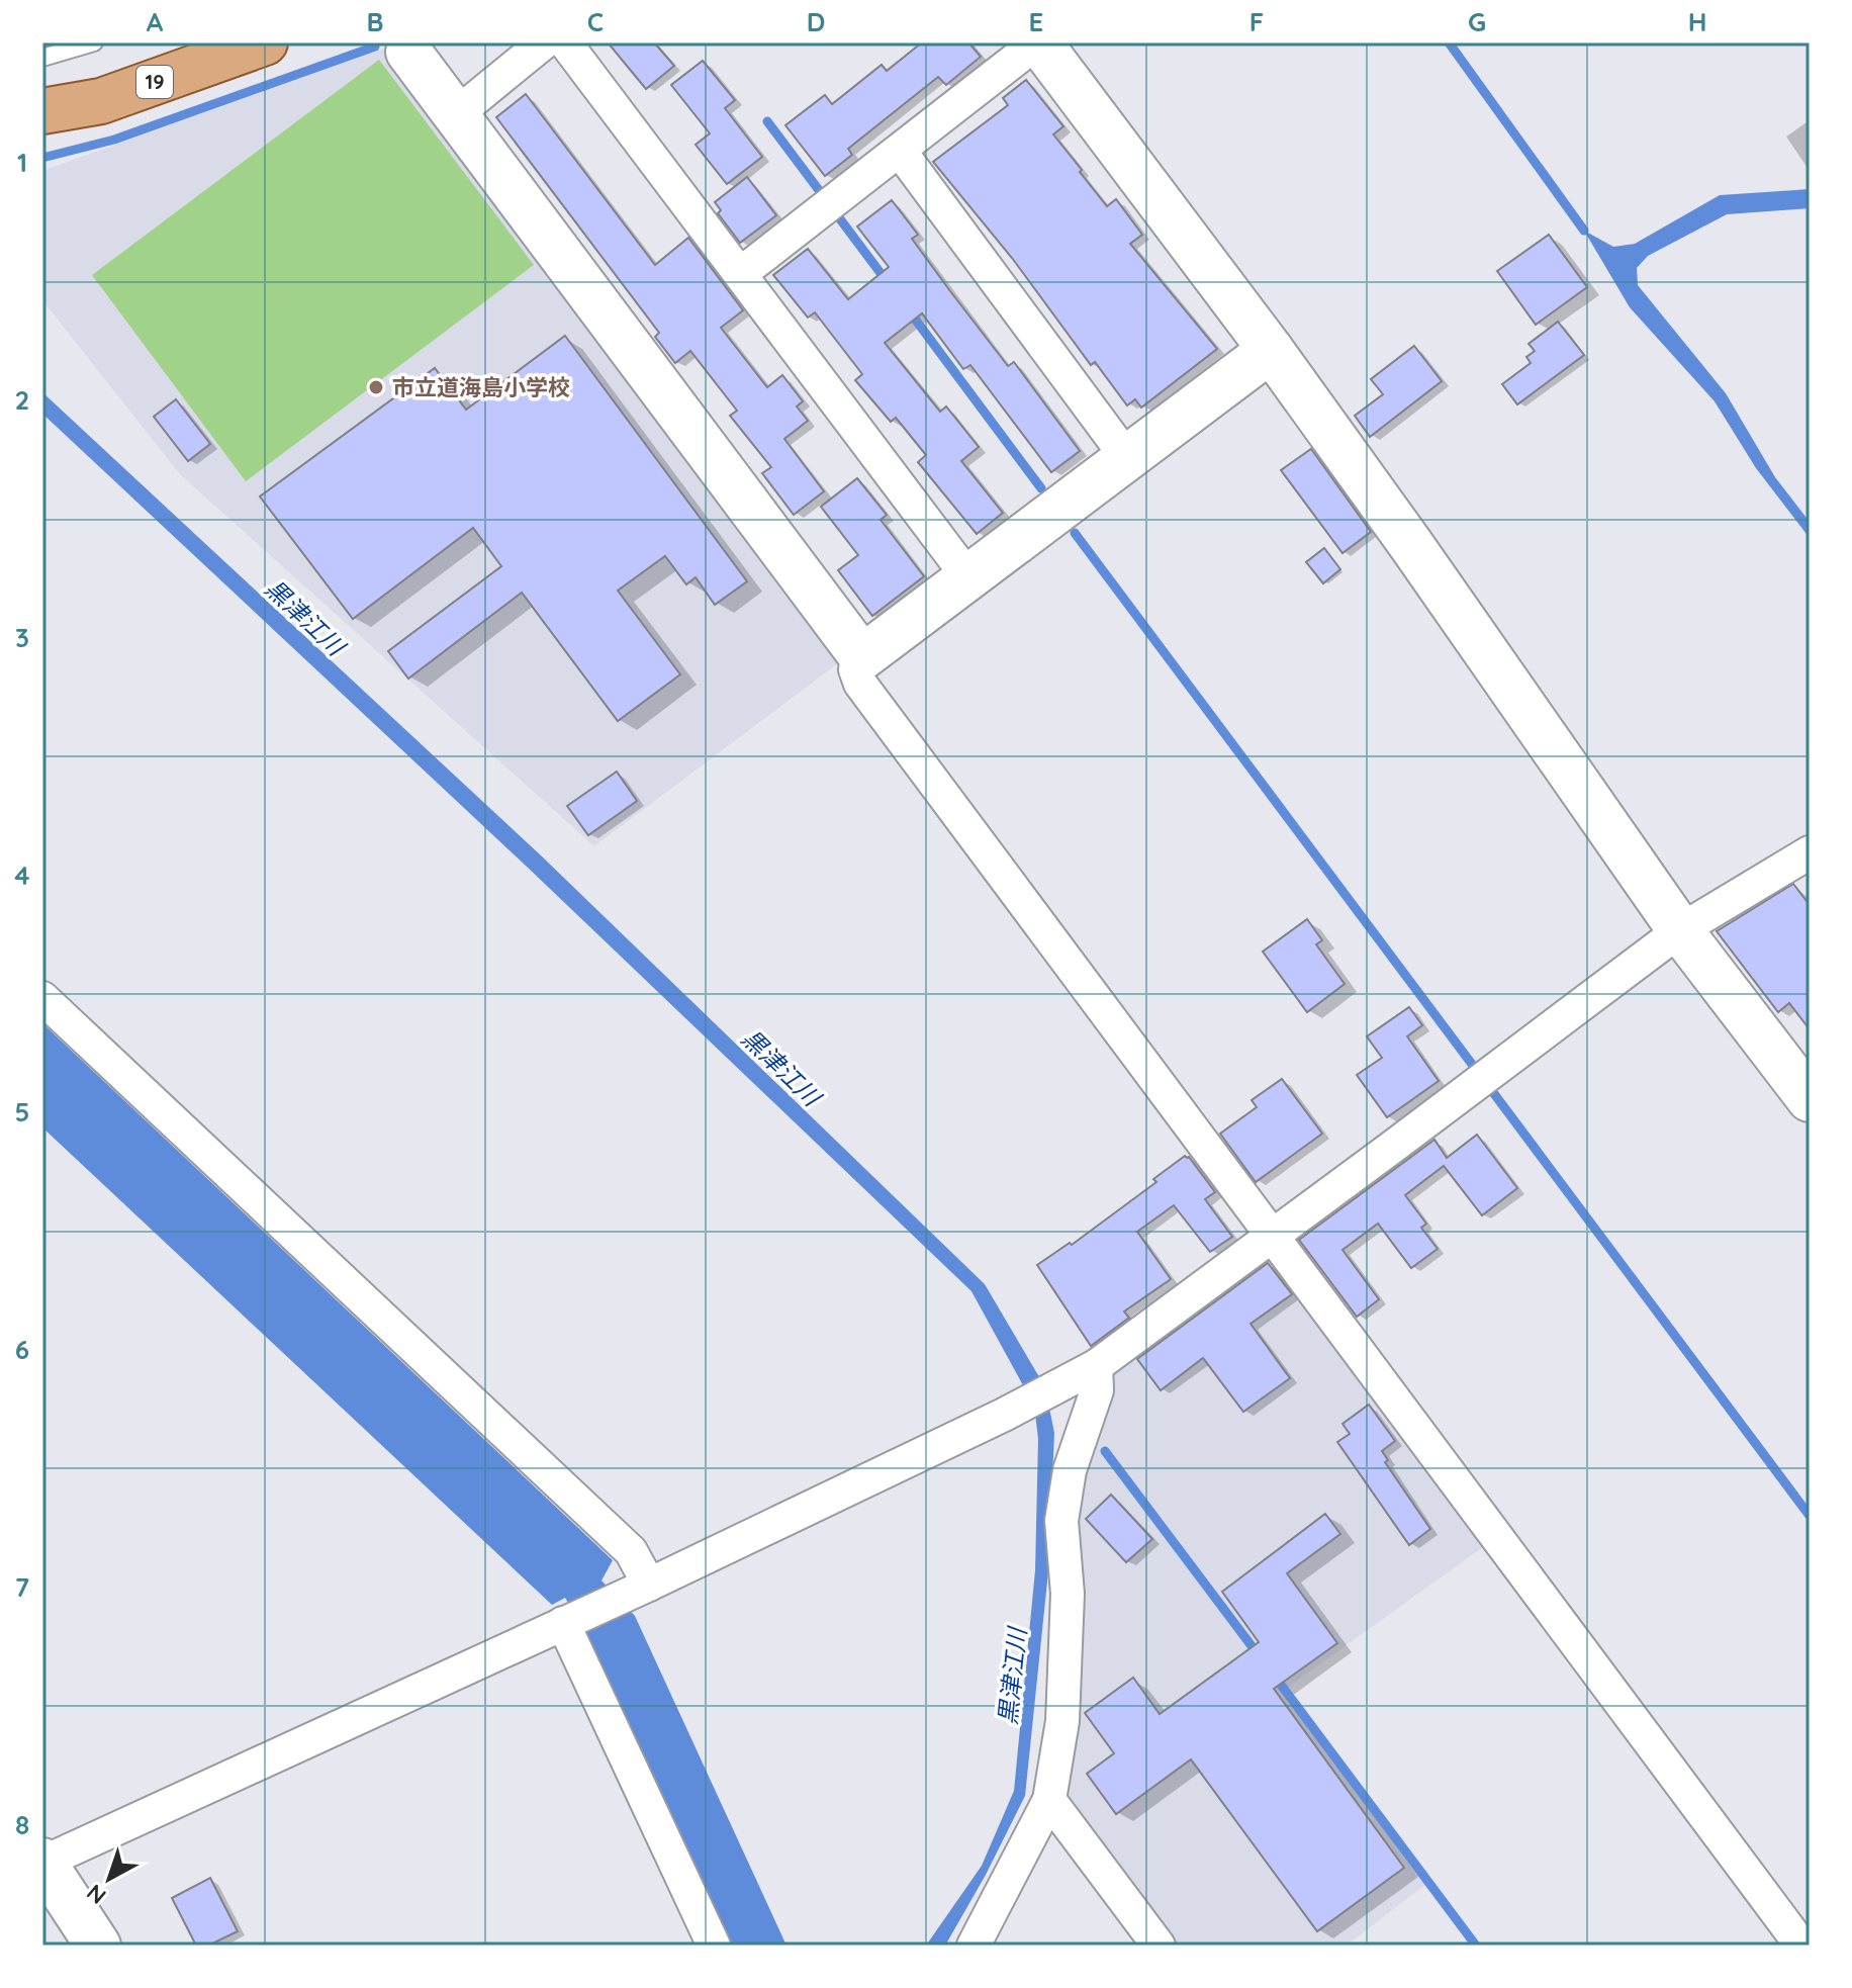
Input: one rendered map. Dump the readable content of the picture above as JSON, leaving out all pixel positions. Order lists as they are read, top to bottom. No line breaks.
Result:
{"streets":{"main road":["19"]},"water":["黒津江川"],"places":["市立道海島小学校"],"north":"bottom left","grid":{"columns":["A","B","C","D","E","F","G","H"],"rows":["1","2","3","4","5","6","7","8"]}}
